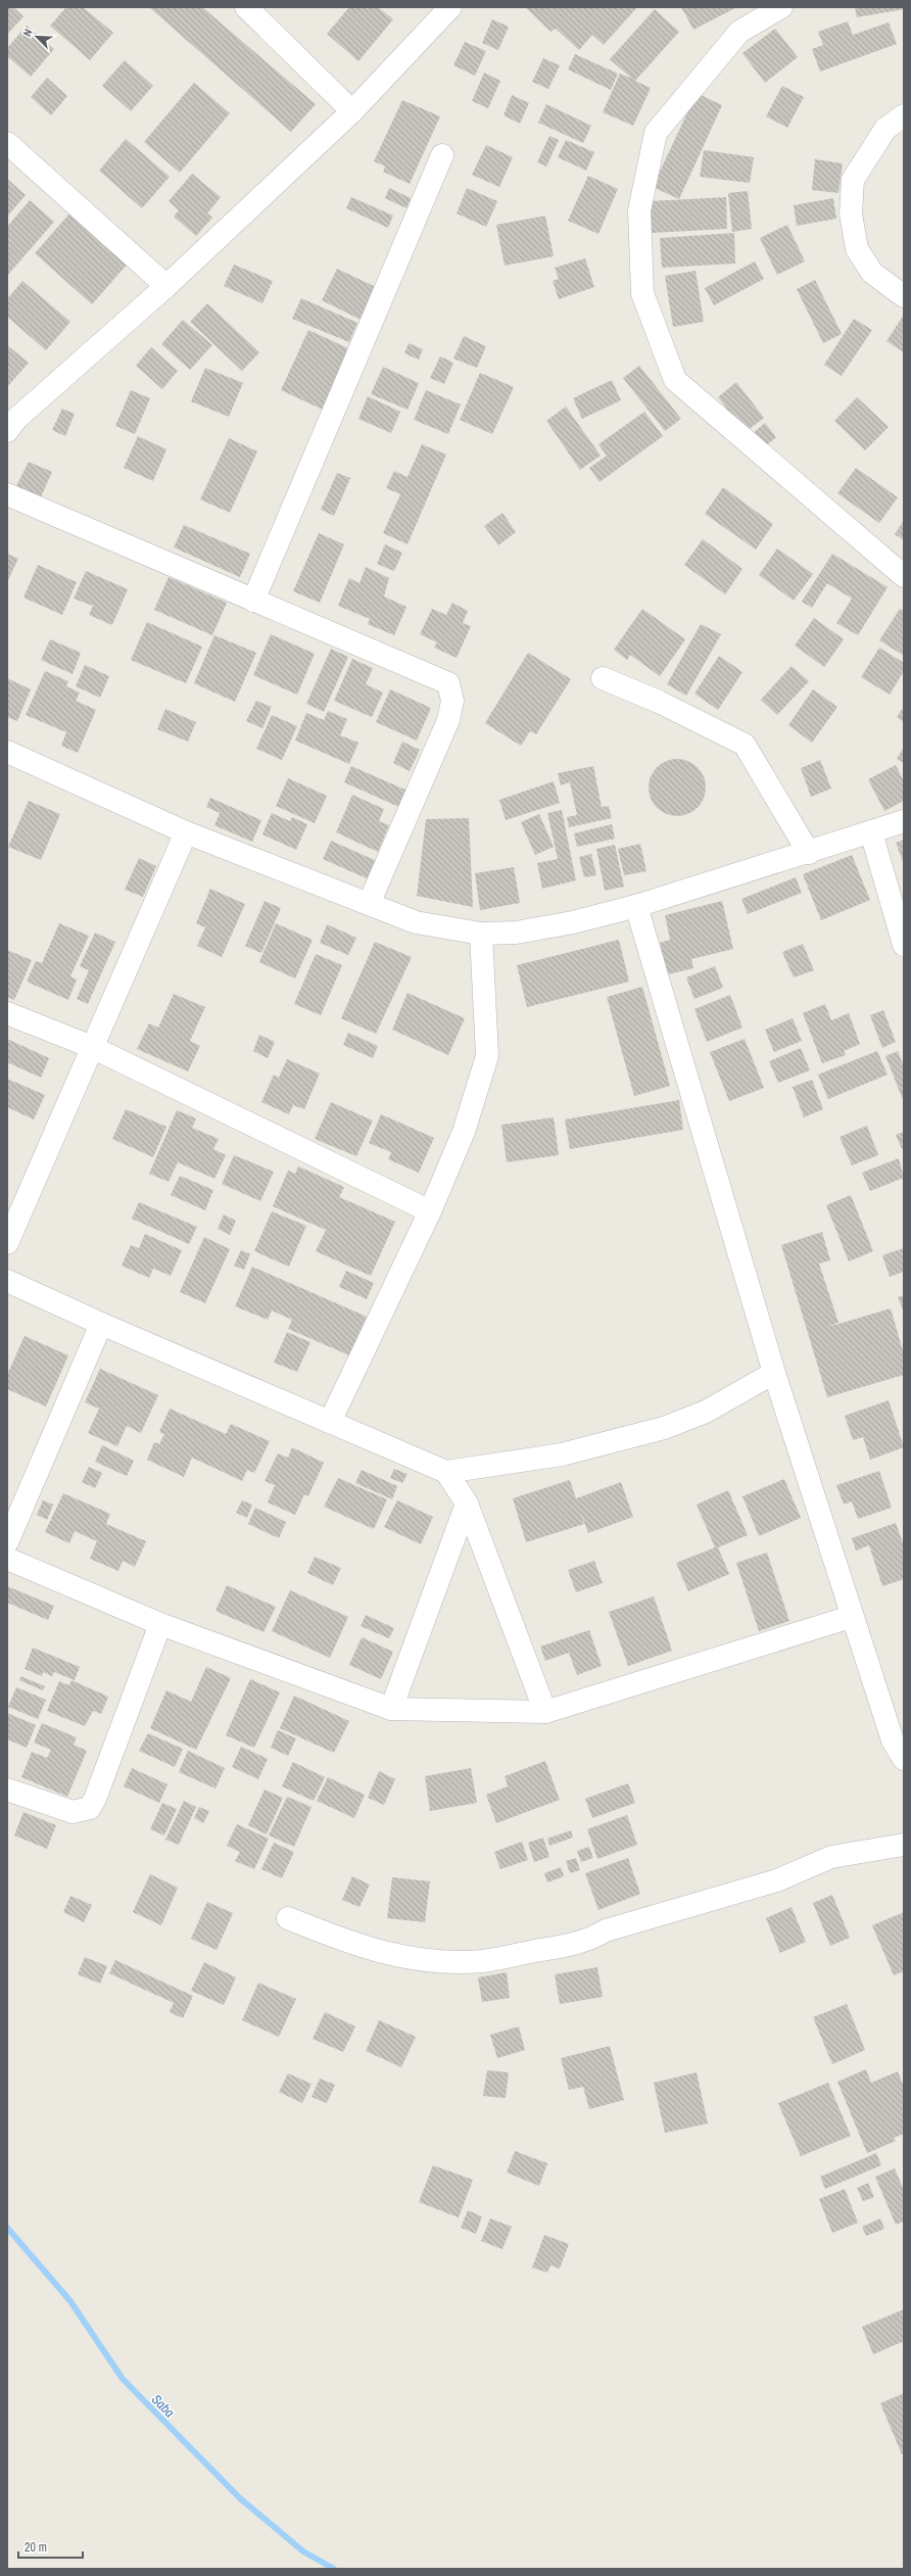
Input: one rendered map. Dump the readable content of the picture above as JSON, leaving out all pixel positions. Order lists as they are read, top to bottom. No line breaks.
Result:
{"water":["Saba"],"scale_bar":"20 m","north":"top left"}
